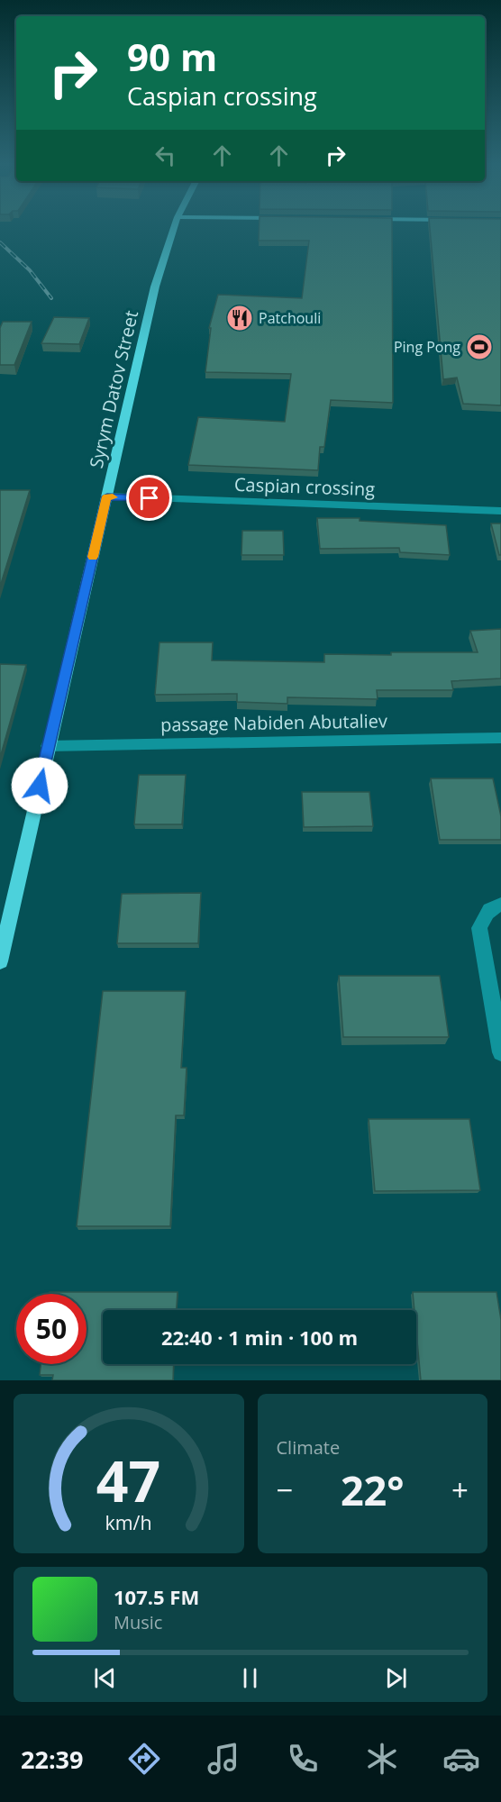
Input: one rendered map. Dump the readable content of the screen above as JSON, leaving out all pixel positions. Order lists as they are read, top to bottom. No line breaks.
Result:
{"streets":{"main road":["Syrym Datov Street"],"street":["Caspian crossing","passage Nabiden Abutaliev"]},"crossings":[["Syrym Datov Street","Caspian crossing"],["Syrym Datov Street","passage Nabiden Abutaliev"]],"places":{"restaurant":["Patchouli"],"sports":["Ping Pong"]},"page":{"turn":["90 m","Caspian crossing"],"limit":"50","trip":"22:40 · 1 min · 100 m","tile":"Climate","heat":["−","22°","+"],"song":["107.5 FM","Music"],"tabs":"22:39","gauge":["47","km/h"]}}
